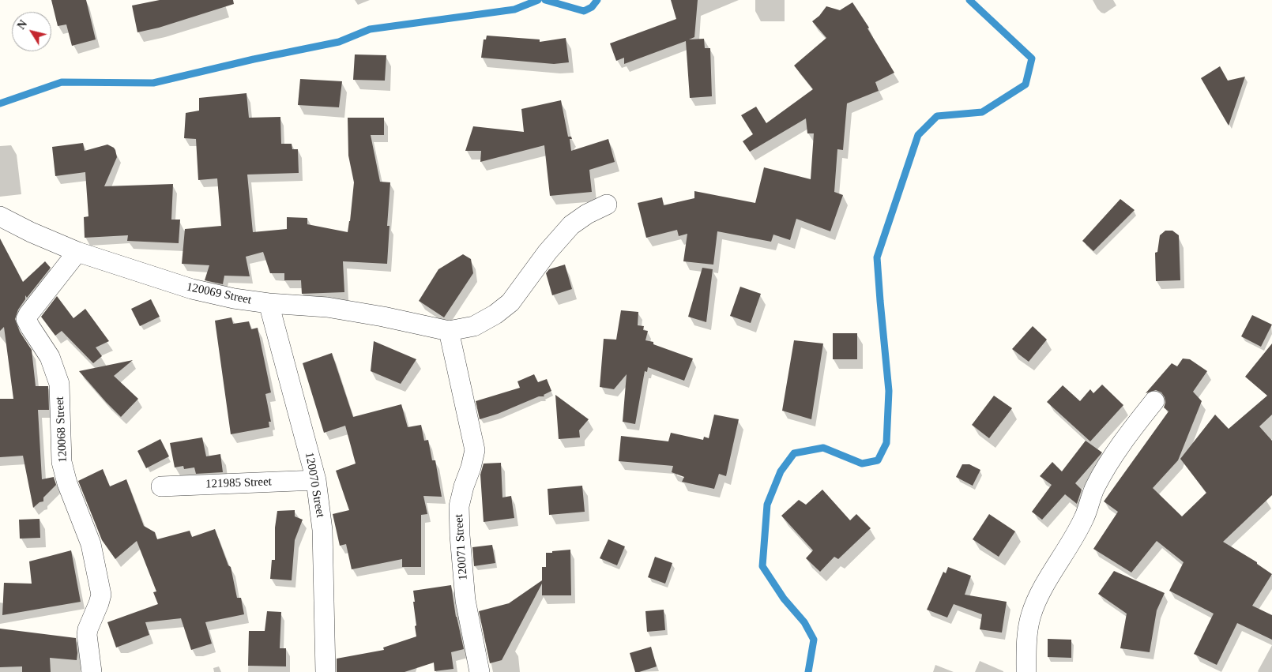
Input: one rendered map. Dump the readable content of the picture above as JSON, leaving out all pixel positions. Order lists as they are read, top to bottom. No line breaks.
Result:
{"streets":{"street":["120069 Street","120068 Street","121985 Street","120070 Street","120071 Street"]},"crossings":[["120069 Street","120068 Street"],["120069 Street","120070 Street"],["120069 Street","120071 Street"],["121985 Street","120070 Street"]],"north":"top left"}
